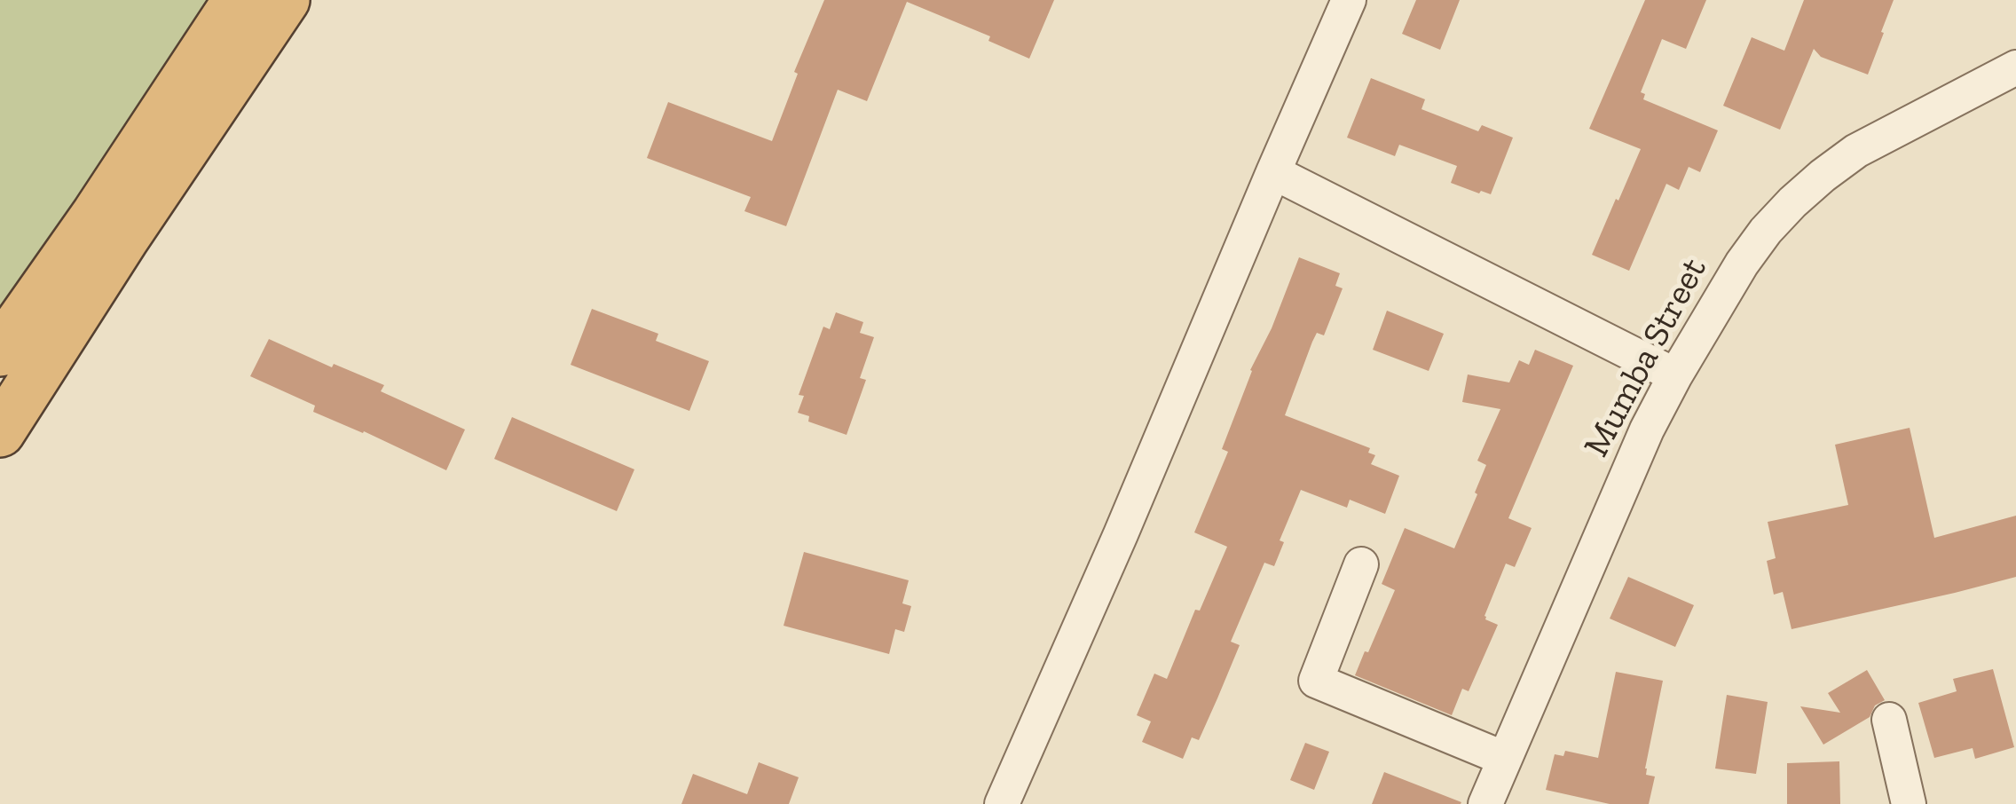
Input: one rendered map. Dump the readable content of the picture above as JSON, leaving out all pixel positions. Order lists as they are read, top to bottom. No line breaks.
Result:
{"streets":{"street":["Mumba Street"]}}
